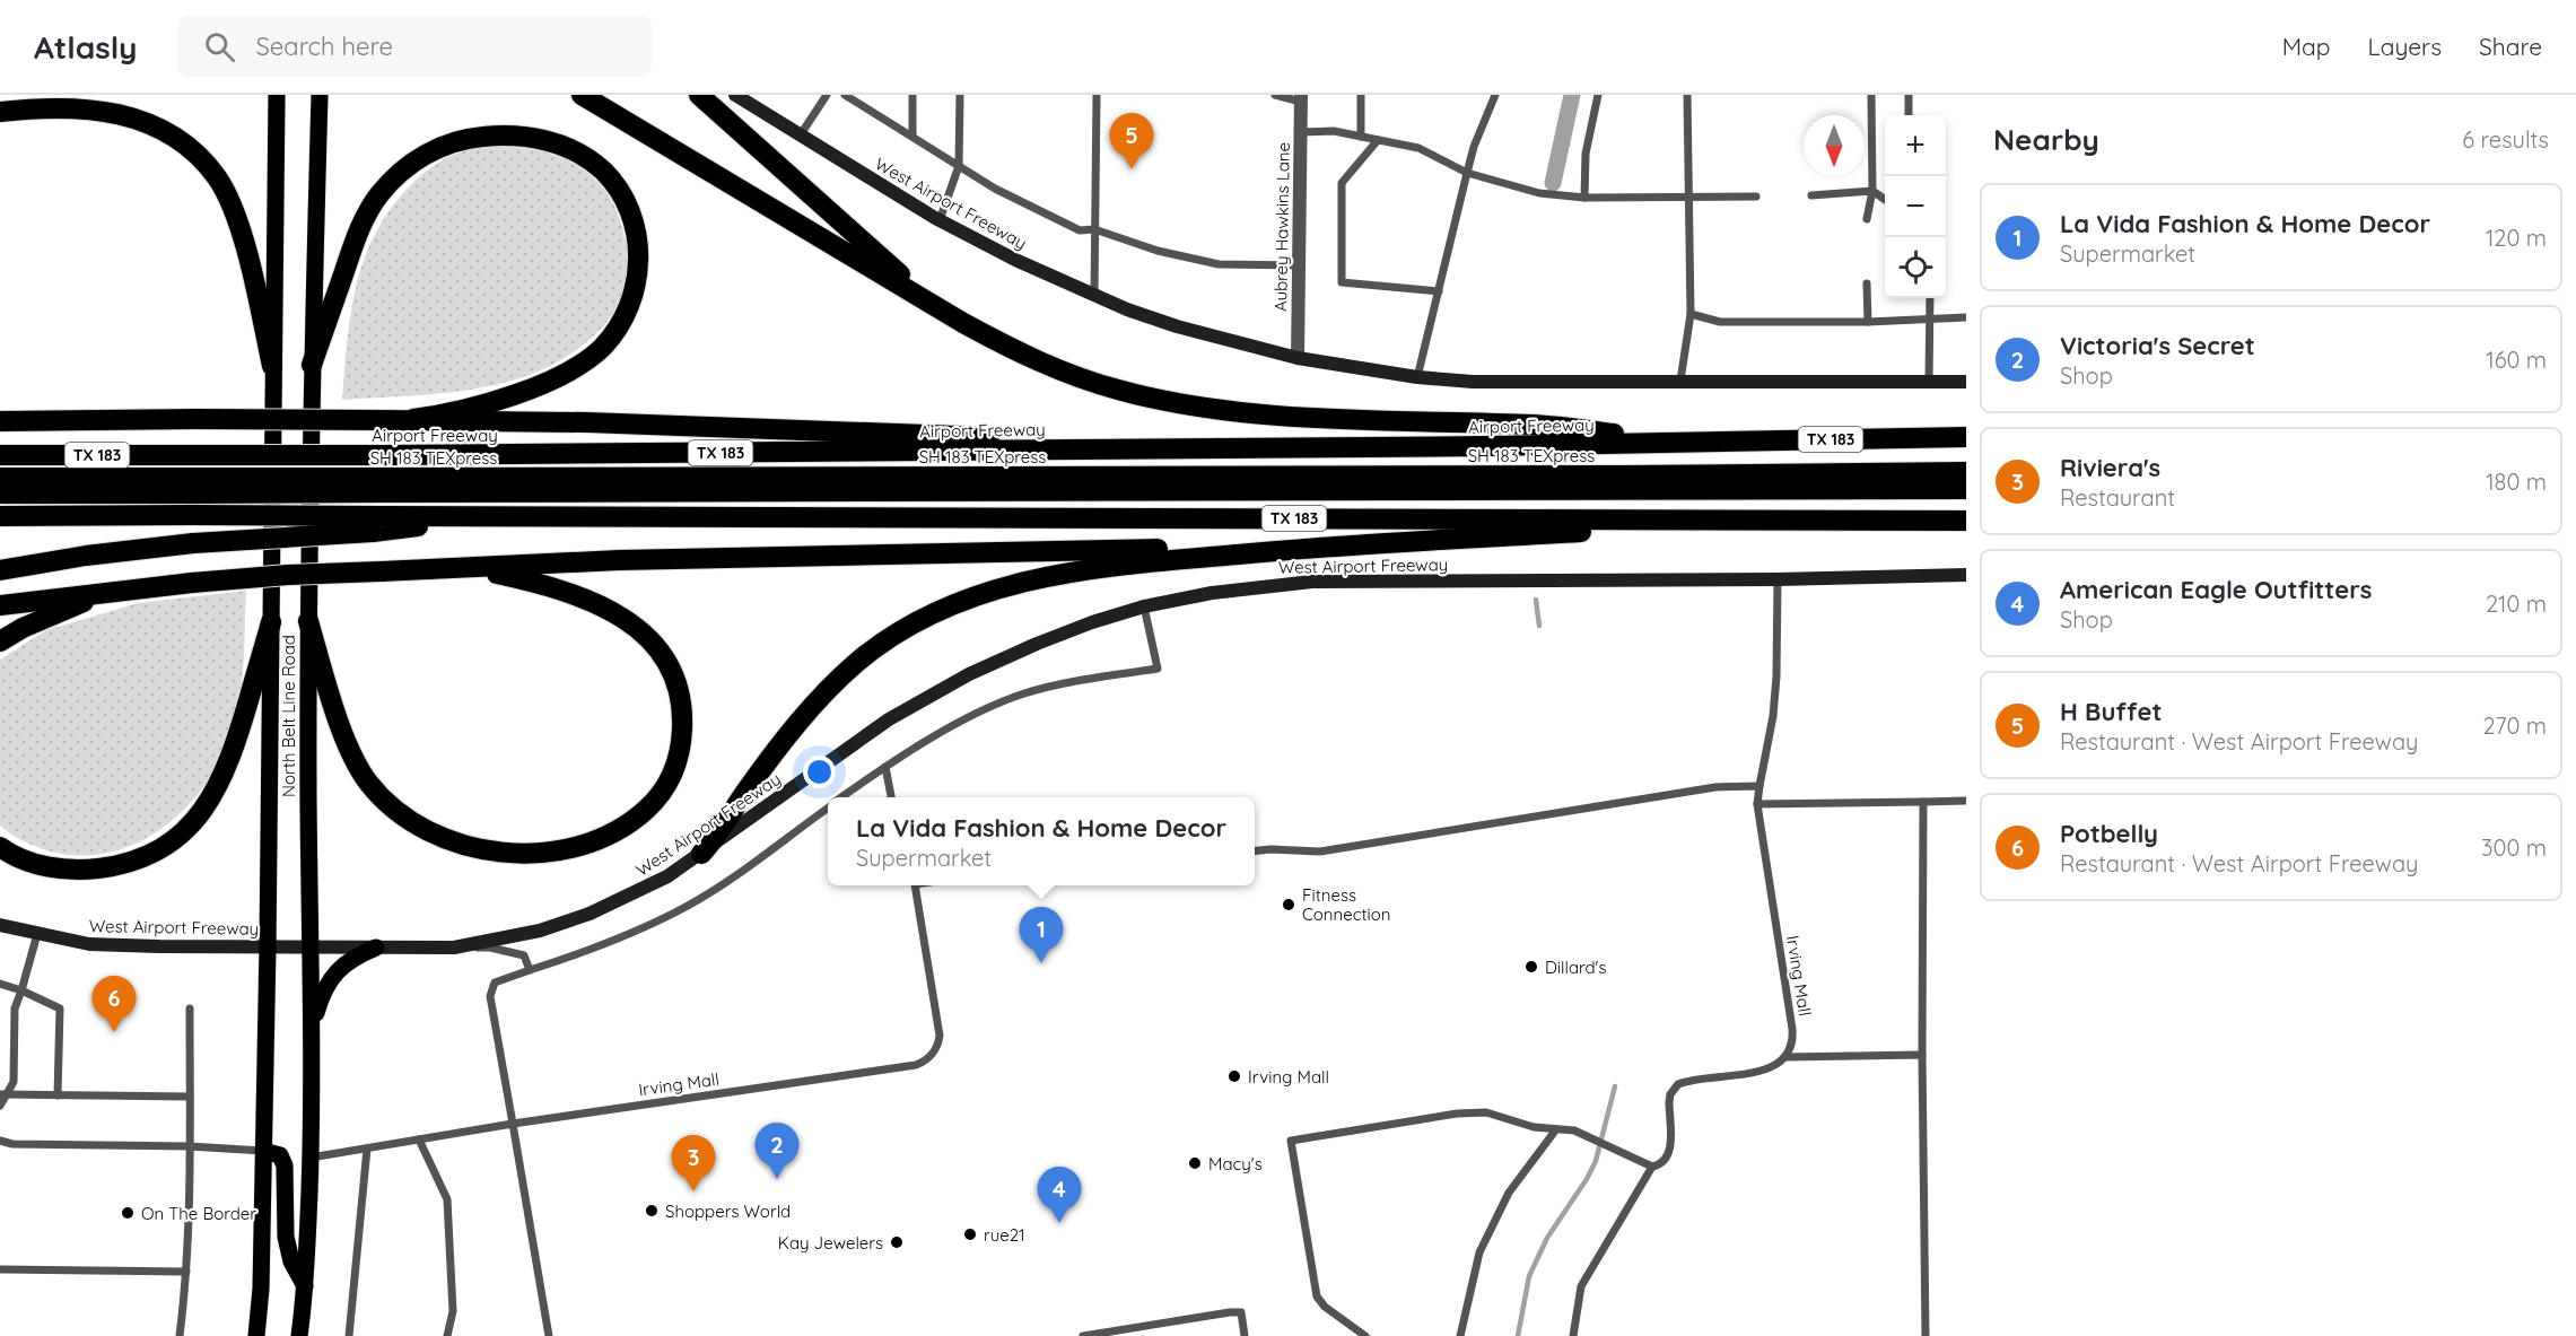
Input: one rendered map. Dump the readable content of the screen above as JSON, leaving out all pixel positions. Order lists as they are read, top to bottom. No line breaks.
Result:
{"streets":{"highway":["Airport Freeway","TX 183","SH 183 TEXpress"],"main road":["West Airport Freeway","North Belt Line Road"],"street":["Aubrey Hawkins Lane"],"lane":["Irving Mall"]},"crossings":[["West Airport Freeway","Aubrey Hawkins Lane"],["West Airport Freeway","North Belt Line Road"],["West Airport Freeway","Irving Mall"]],"places":["Fitness Connection","Dillard's","Irving Mall","Macy's","Shoppers World","On The Border","rue21","Kay Jewelers"],"north":"bottom","page":{"header":"Atlasly","search":"Search here","nav":["Map","Layers","Share"],"heading":["Nearby","6 results"],"pins":["5","1","6","2","3","4"],"map_buttons":["+","−"],"list":[{"mark":"1","name":"La Vida Fashion & Home Decor","note":"Supermarket","value":"120 m"},{"mark":"2","name":"Victoria's Secret","note":"Shop","value":"160 m"},{"mark":"3","name":"Riviera's","note":"Restaurant","value":"180 m"},{"mark":"4","name":"American Eagle Outfitters","note":"Shop","value":"210 m"},{"mark":"5","name":"H Buffet","note":"Restaurant · West Airport Freeway","value":"270 m"},{"mark":"6","name":"Potbelly","note":"Restaurant · West Airport Freeway","value":"300 m"}],"popup":["La Vida Fashion & Home Decor","Supermarket"]}}
